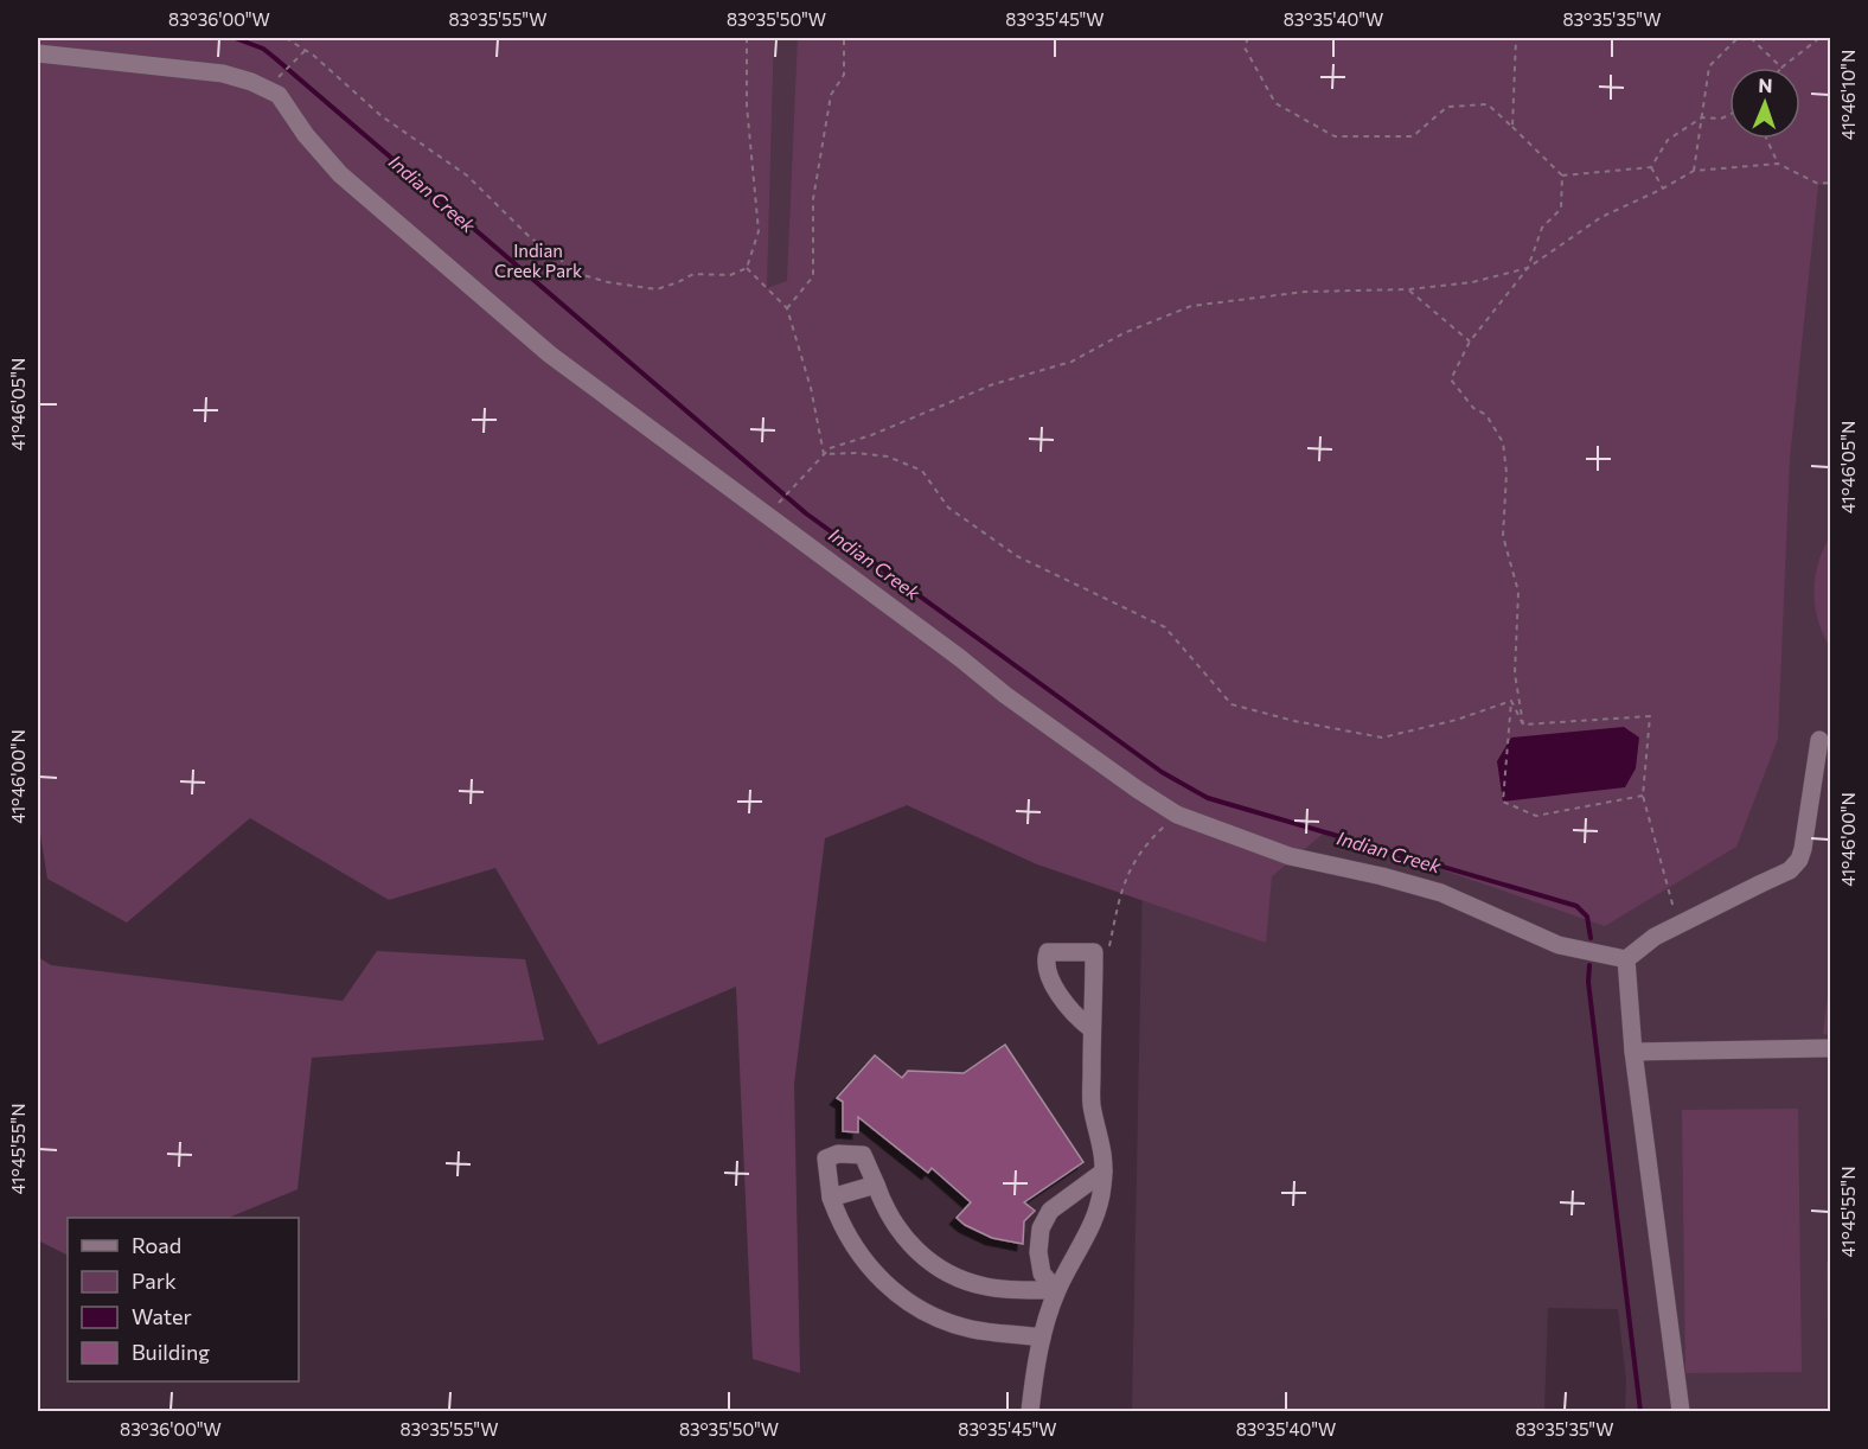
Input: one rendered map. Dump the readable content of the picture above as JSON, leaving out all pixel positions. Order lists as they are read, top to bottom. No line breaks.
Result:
{"water":["Indian Creek"],"parks":["Indian Creek Park"],"legend":["Road","Park","Water","Building"],"north":"top","coordinates":["83°36'00\"W","83°35'55\"W","83°35'50\"W","83°35'45\"W","83°35'40\"W","83°35'35\"W","41°46'10\"N","41°46'05\"N","41°46'00\"N","41°45'55\"N"]}
